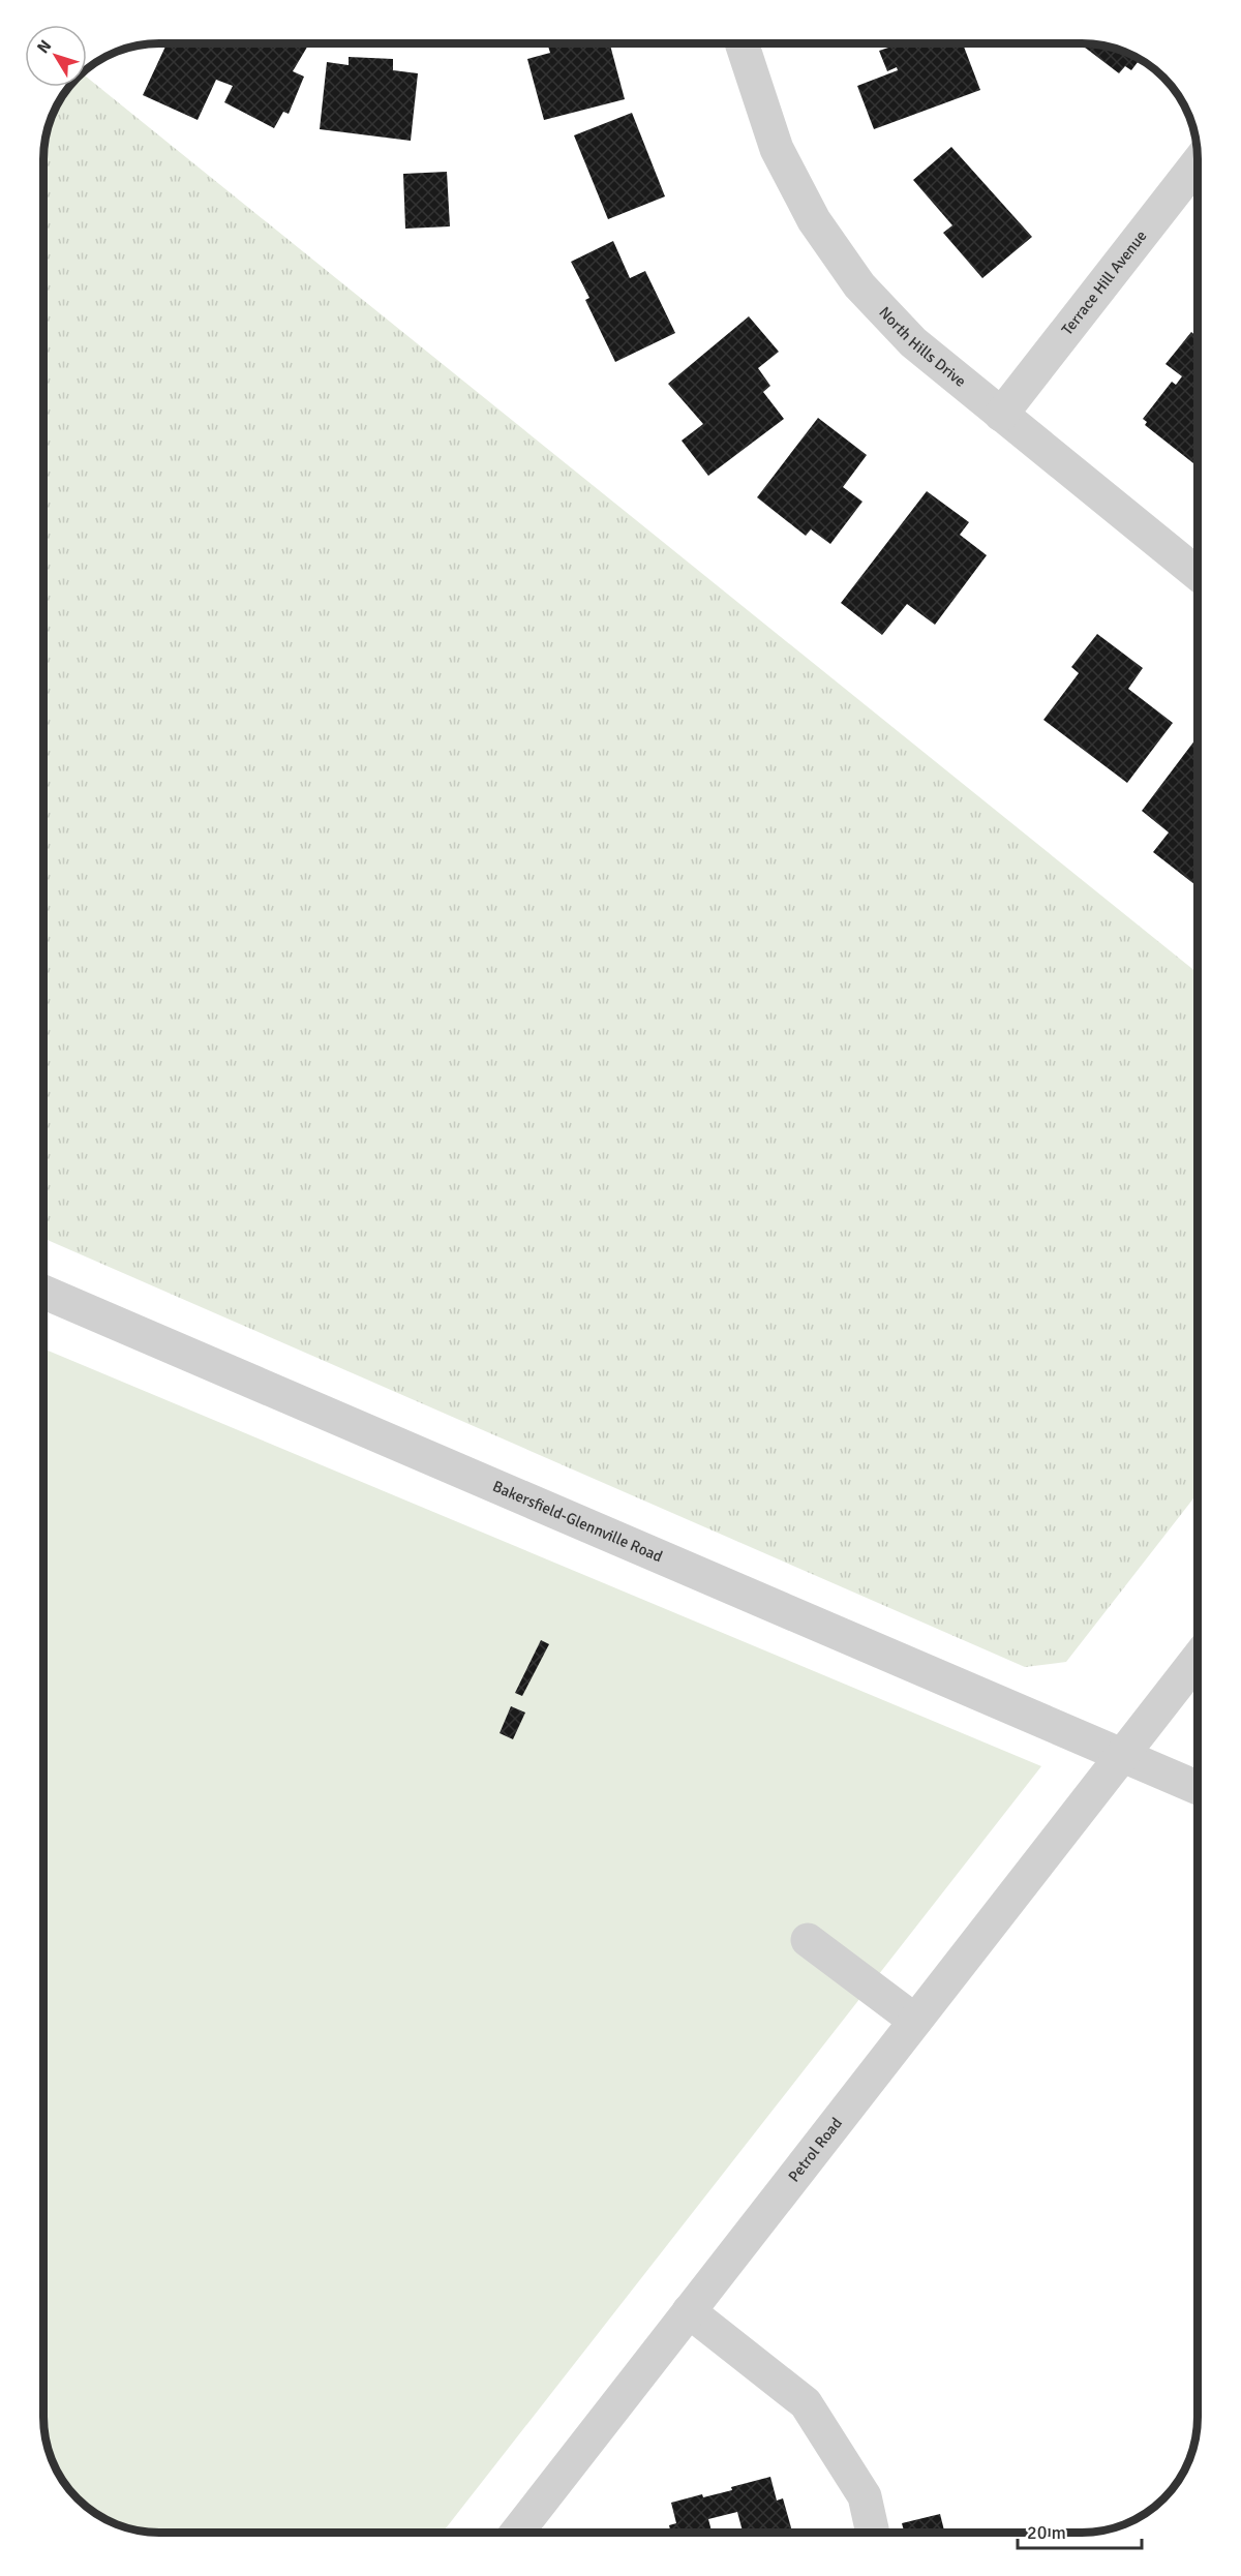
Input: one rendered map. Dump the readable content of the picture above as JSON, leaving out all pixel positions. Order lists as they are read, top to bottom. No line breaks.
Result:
{"streets":{"street":["Terrace Hill Avenue","North Hills Drive","Bakersfield-Glennville Road","Petrol Road"]},"crossings":[["Terrace Hill Avenue","North Hills Drive"],["Bakersfield-Glennville Road","Petrol Road"]],"scale_bar":"20 m","north":"top left"}
